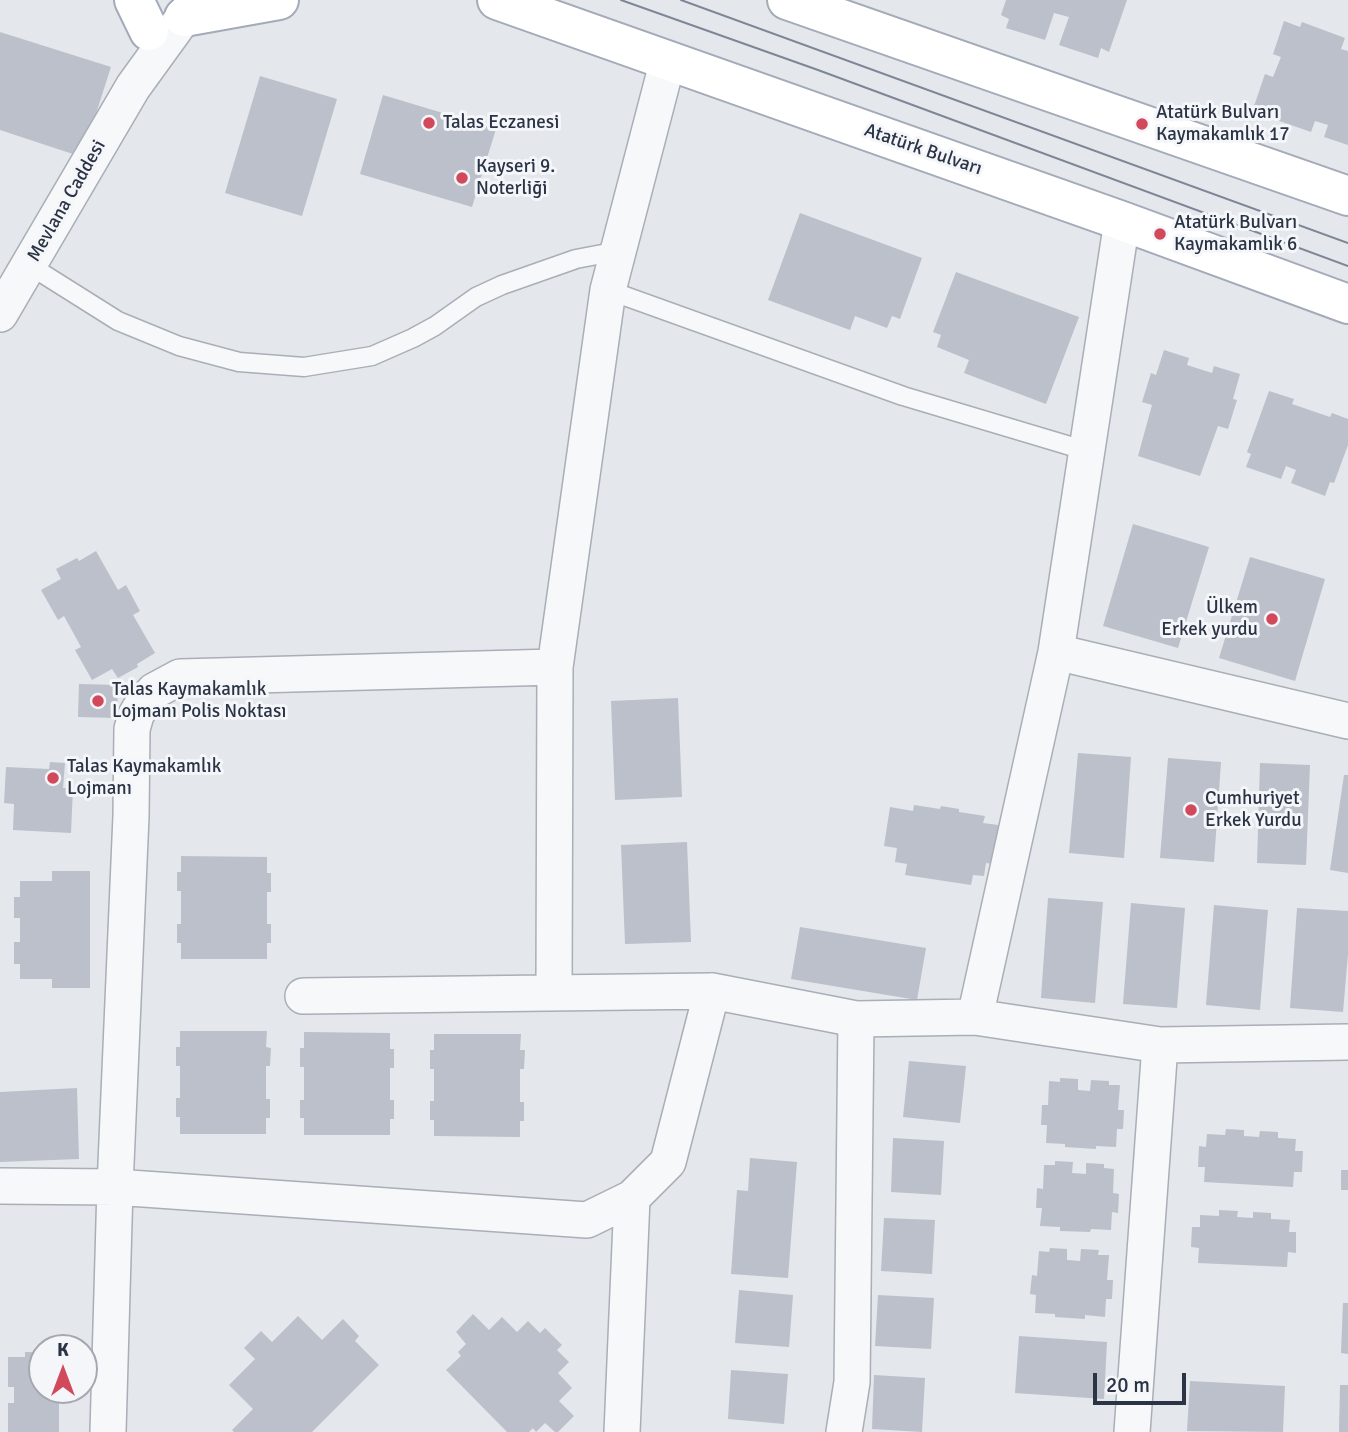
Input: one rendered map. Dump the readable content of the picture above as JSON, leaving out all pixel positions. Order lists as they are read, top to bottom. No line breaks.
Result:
{"streets":{"main road":["Atatürk Bulvarı"],"street":["Mevlana Caddesi"]},"places":["Talas Eczanesi","Atatürk Bulvarı Kaymakamlık 17","Kayseri 9. Noterliği","Atatürk Bulvarı Kaymakamlık 6","Ülkem Erkek yurdu","Talas Kaymakamlık Lojmanı Polis Noktası","Talas Kaymakamlık Lojmanı","Cumhuriyet Erkek Yurdu"],"scale_bar":"20 m","north":"top"}
